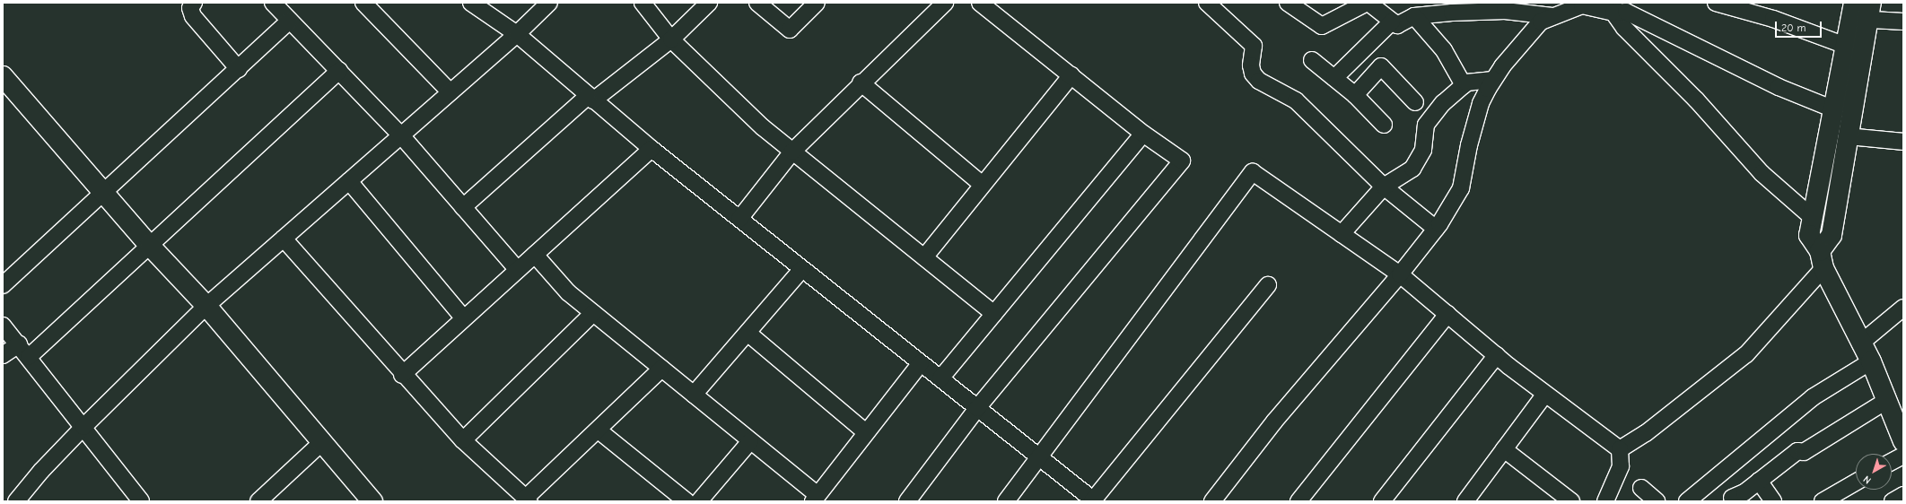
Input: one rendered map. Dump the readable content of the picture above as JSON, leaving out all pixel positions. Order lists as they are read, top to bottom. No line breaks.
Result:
{"scale_bar":"20 m","north":"bottom left"}
